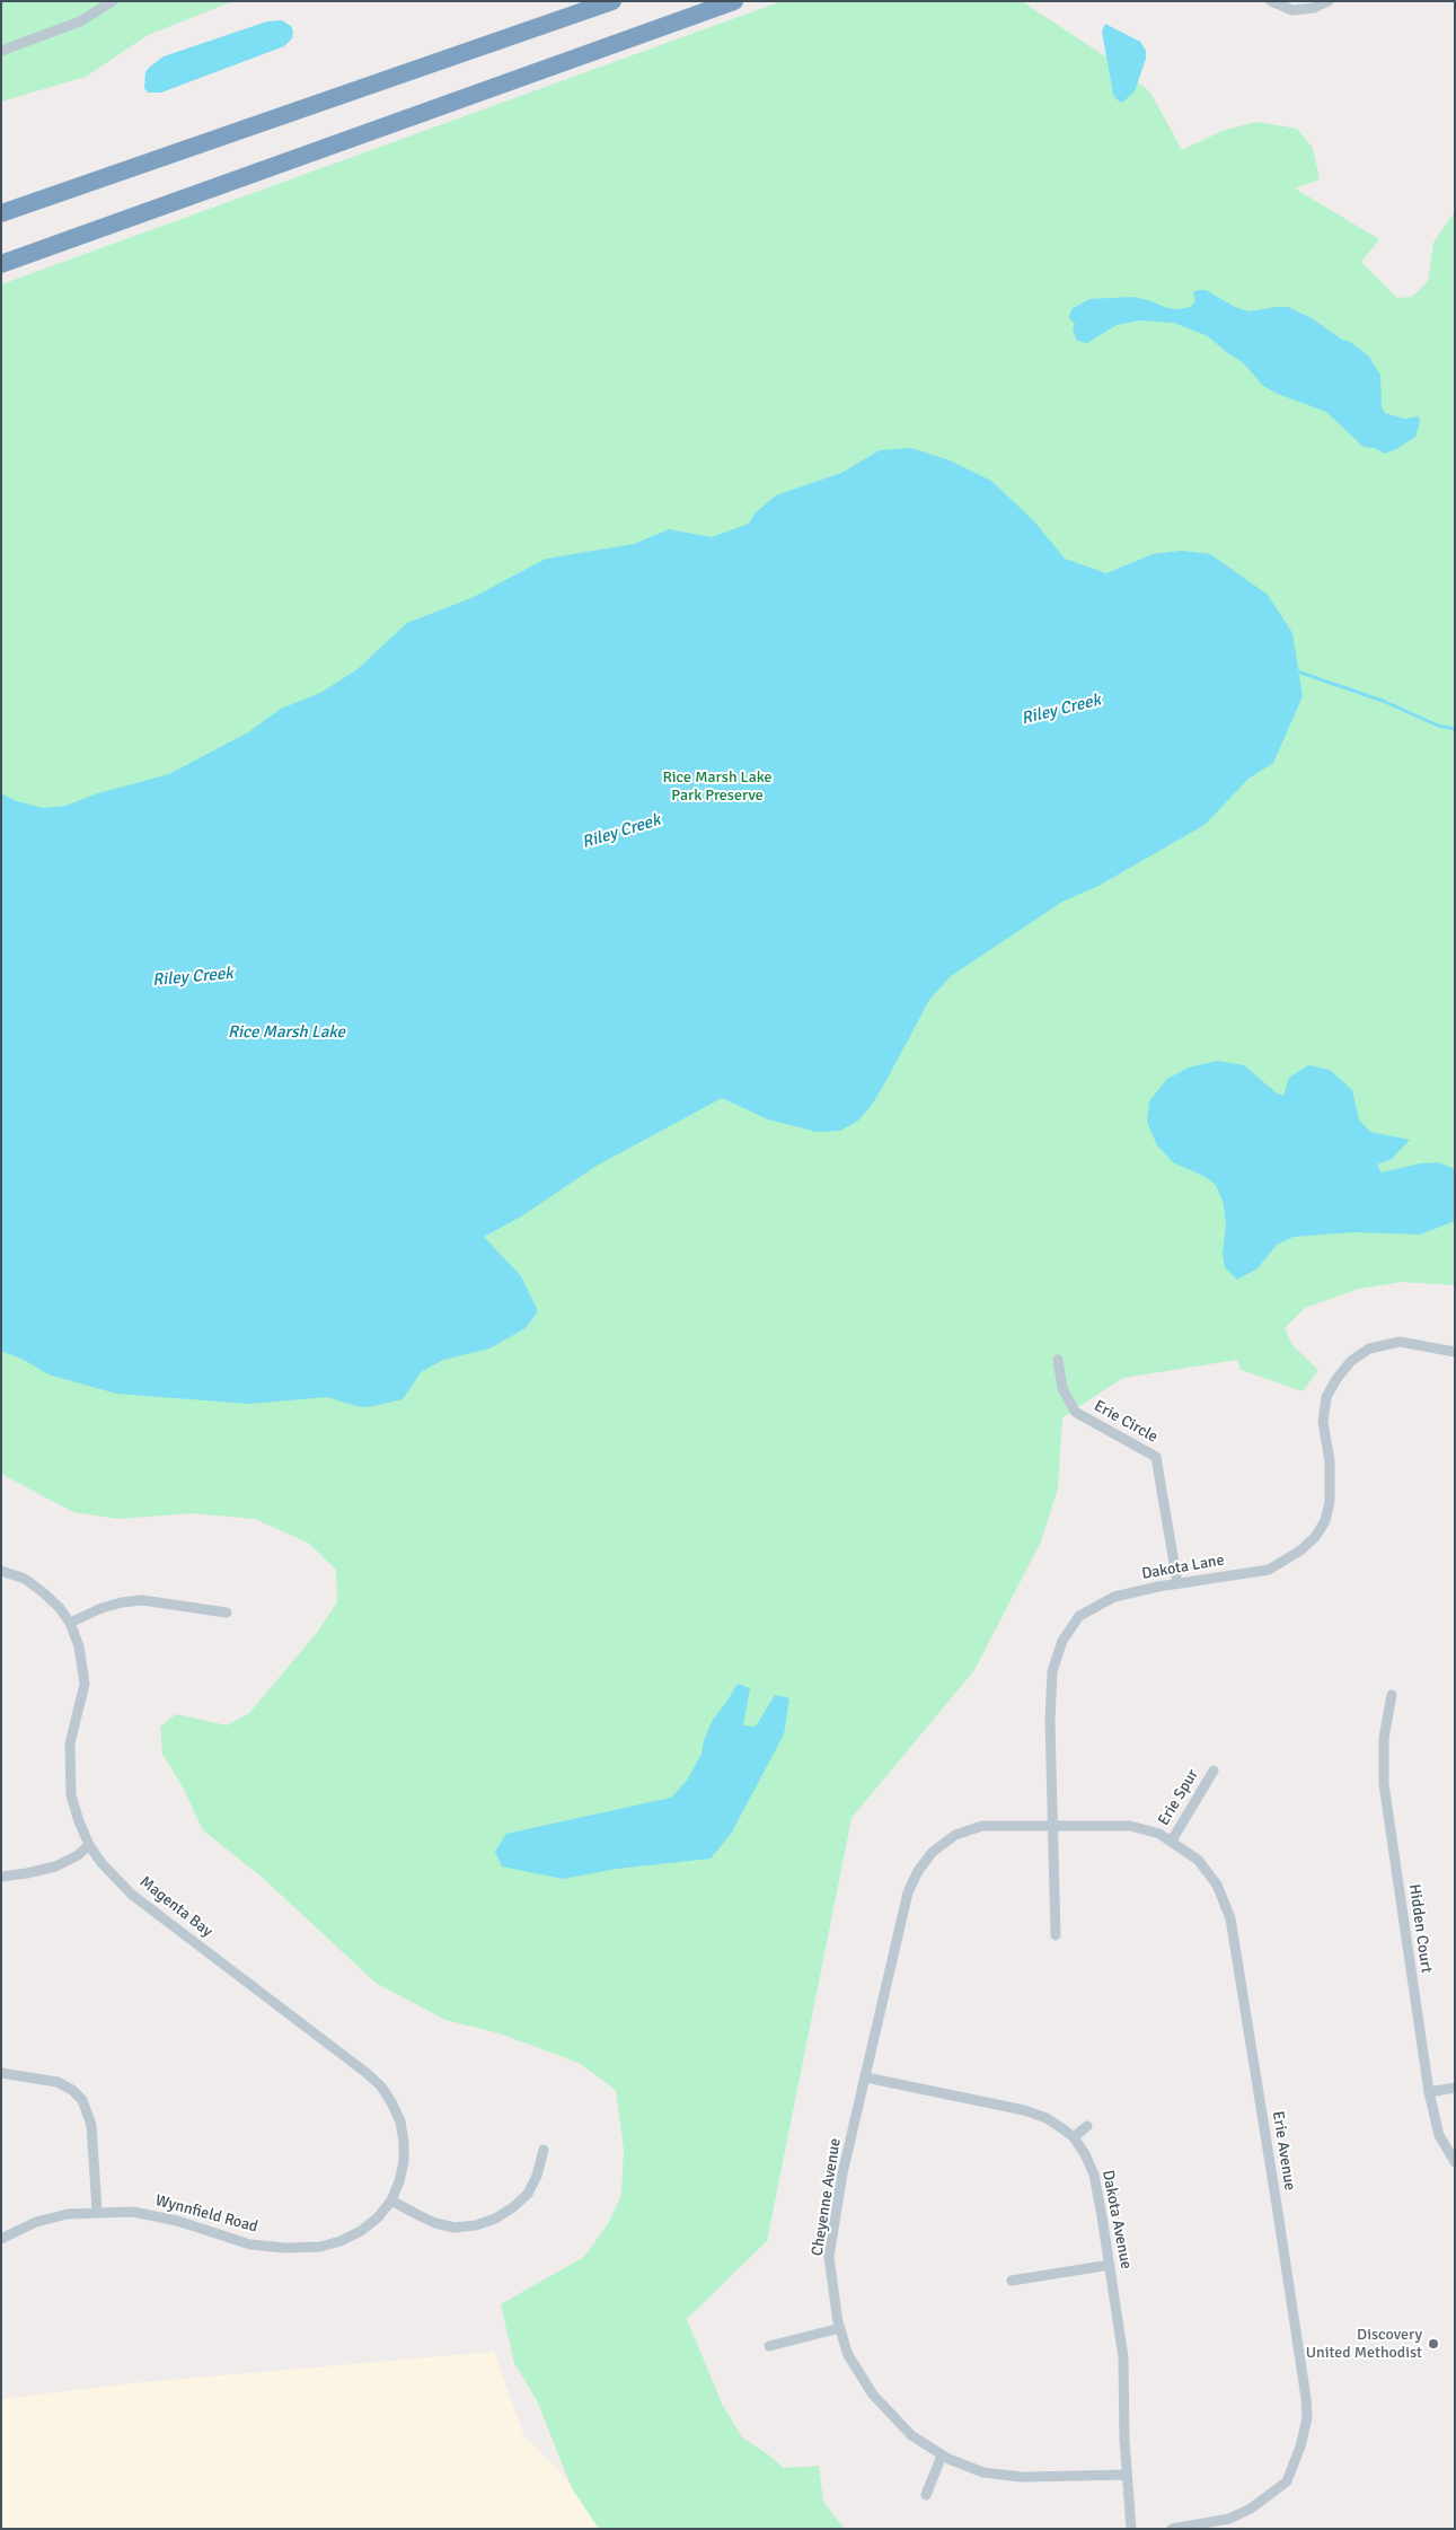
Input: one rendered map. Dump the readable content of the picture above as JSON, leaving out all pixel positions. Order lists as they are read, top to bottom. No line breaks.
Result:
{"streets":{"street":["Erie Circle","Dakota Lane","Erie Spur","Magenta Bay","Hidden Court","Erie Avenue","Cheyenne Avenue","Wynnfield Road","Dakota Avenue"]},"crossings":[["Erie Circle","Dakota Lane"],["Dakota Lane","Erie Avenue"],["Dakota Lane","Cheyenne Avenue"],["Erie Spur","Erie Avenue"],["Magenta Bay","Wynnfield Road"],["Erie Avenue","Cheyenne Avenue"],["Cheyenne Avenue","Dakota Avenue"]],"water":["Riley Creek","Rice Marsh Lake"],"parks":["Rice Marsh Lake Park Preserve"],"places":["Discovery United Methodist"]}
